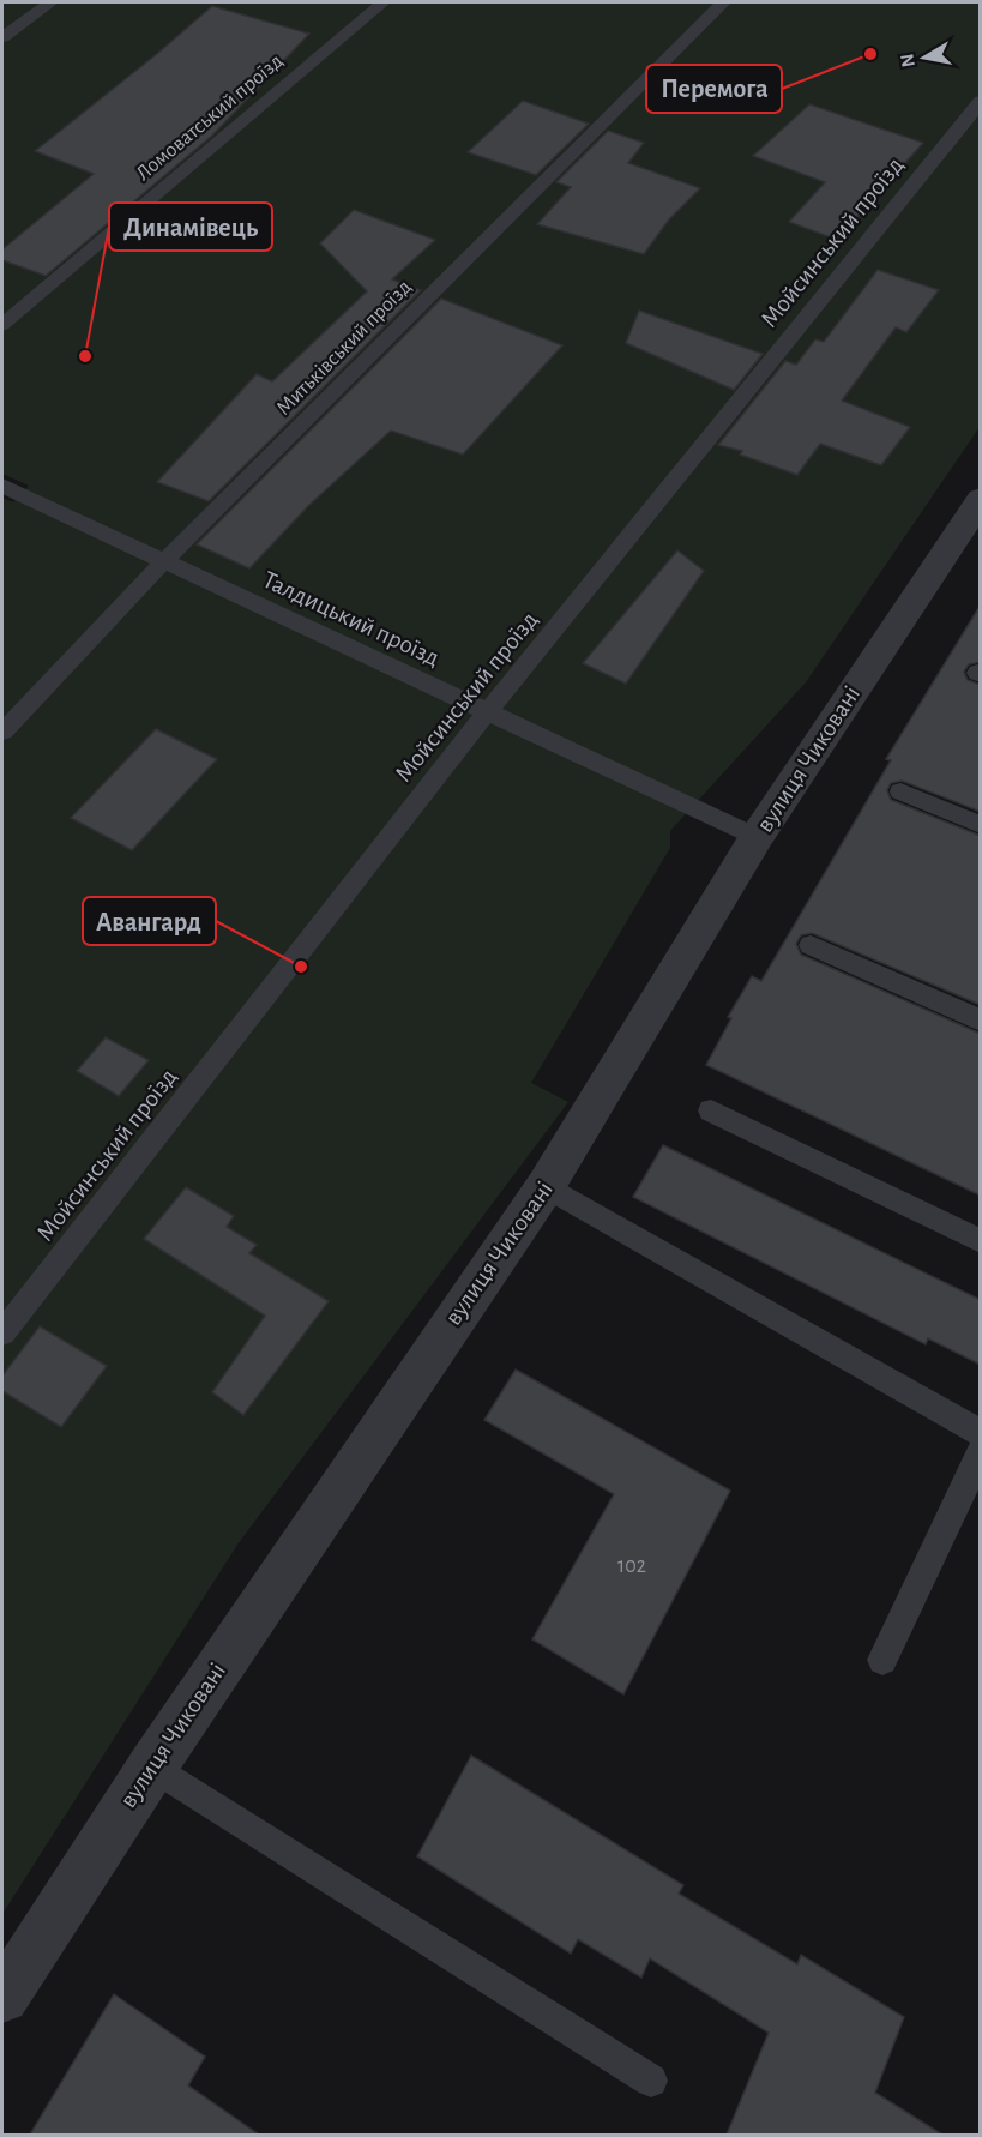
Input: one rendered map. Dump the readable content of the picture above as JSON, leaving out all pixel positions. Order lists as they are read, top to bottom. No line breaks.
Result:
{"streets":{"street":["вулиця Чиковані"],"lane":["Ломоватський проїзд","Мойсинський проїзд","Митьківський проїзд","Талдицький проїзд"]},"crossings":[["Мойсинський проїзд","Талдицький проїзд"],["Митьківський проїзд","Талдицький проїзд"],["Талдицький проїзд","вулиця Чиковані"]],"places":["Перемога","Динамівець","Авангард"],"house_numbers":["102"],"north":"left"}
